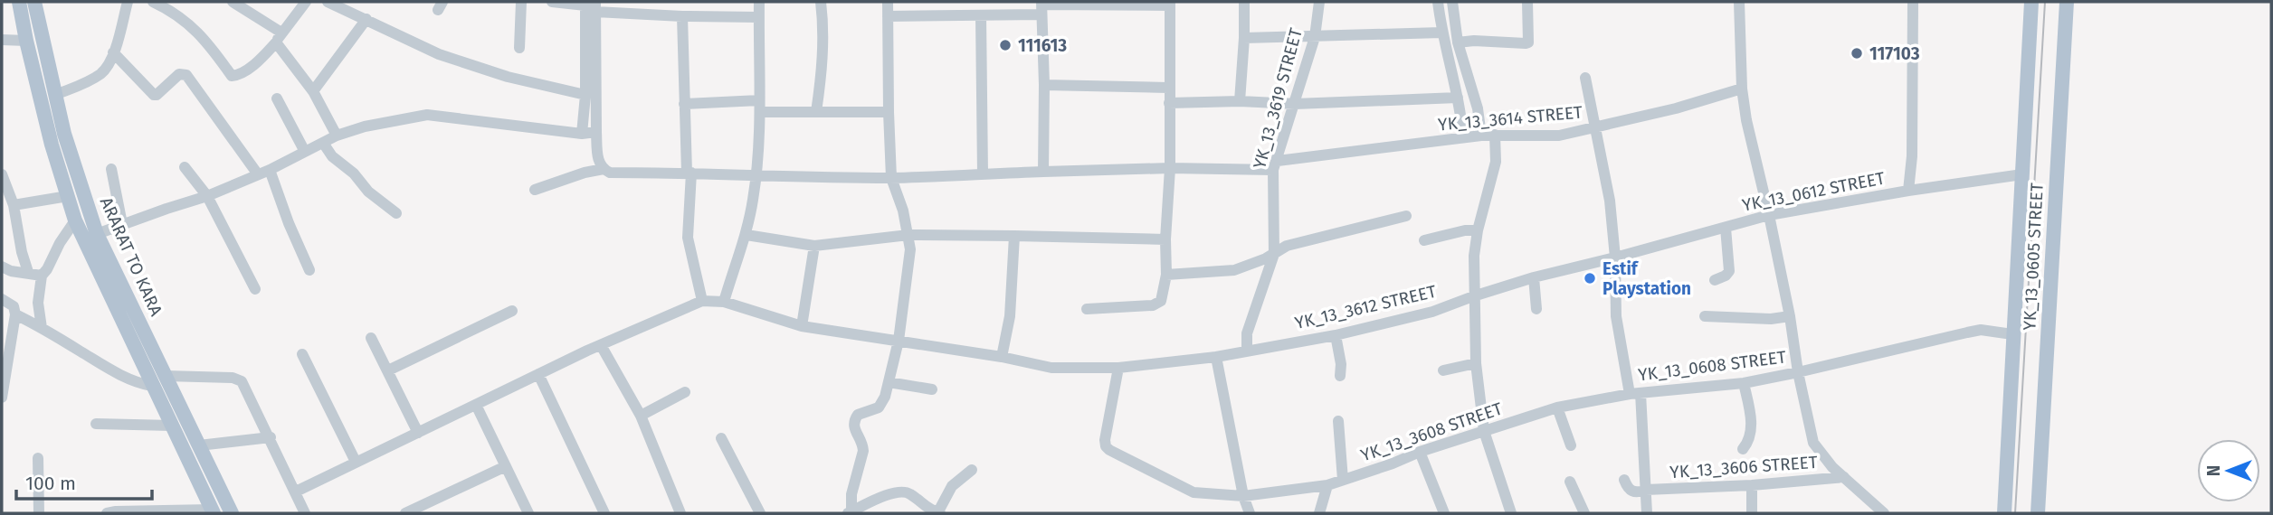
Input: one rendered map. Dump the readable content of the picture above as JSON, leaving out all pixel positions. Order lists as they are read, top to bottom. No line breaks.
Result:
{"streets":{"main road":["ARARAT TO KARA","YK_13_0605 STREET"],"street":["YK_13_3619 STREET","YK_13_3614 STREET","YK_13_0612 STREET","YK_13_3612 STREET","YK_13_0608 STREET","YK_13_3608 STREET","YK_13_3606 STREET"]},"crossings":[["YK_13_3619 STREET","YK_13_3614 STREET"],["YK_13_3619 STREET","YK_13_3612 STREET"],["YK_13_0612 STREET","YK_13_0605 STREET"],["YK_13_0612 STREET","YK_13_3612 STREET"],["YK_13_3612 STREET","YK_13_3608 STREET"],["YK_13_0608 STREET","YK_13_3608 STREET"]],"places":["111613","117103","Estif Playstation"],"scale_bar":"100 m","north":"left"}
